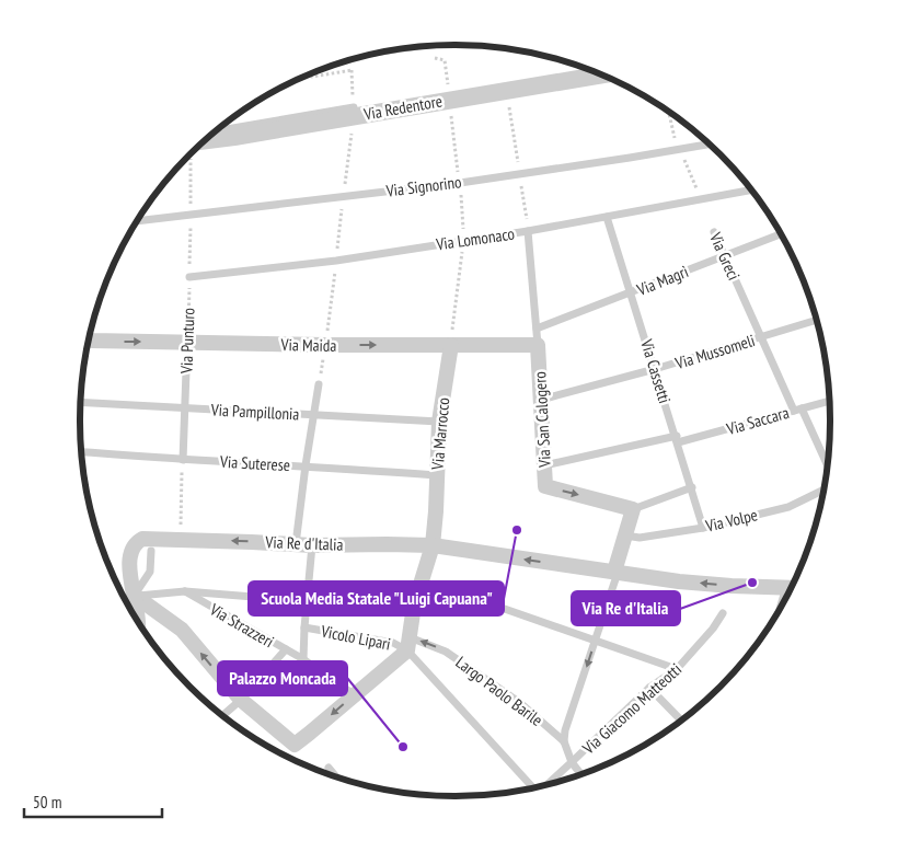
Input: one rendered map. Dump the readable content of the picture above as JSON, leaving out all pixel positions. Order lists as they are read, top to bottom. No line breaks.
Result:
{"streets":{"street":["Via Redentore","Via Maida","Via San Calogero","Via Marrocco","Via Re d'Italia"],"lane":["Via Signorino","Via Lomonaco","Via Greci","Via Magrì","Via Punturo","Via Mussomeli","Via Cassetti","Via Pampillonia","Via Saccara","Via Suterese","Via Volpe","Via Strazzeri","Vicolo Lipari","Largo Paolo Barile","Via Giacomo Matteotti"]},"crossings":[["Via Signorino","Via Punturo"],["Via Lomonaco","Via Punturo"],["Via Lomonaco","Via Cassetti"],["Via Lomonaco","Via San Calogero"],["Via Greci","Via Magrì"],["Via Greci","Via Mussomeli"],["Via Greci","Via Saccara"],["Via Magrì","Via Cassetti"],["Via Magrì","Via San Calogero"],["Via Punturo","Via Maida"],["Via Punturo","Via Pampillonia"],["Via Punturo","Via Suterese"],["Via Maida","Via San Calogero"],["Via Maida","Via Marrocco"],["Via Mussomeli","Via Cassetti"],["Via Mussomeli","Via San Calogero"],["Via Cassetti","Via Saccara"],["Via Cassetti","Via Volpe"],["Via Pampillonia","Via Marrocco"],["Via San Calogero","Via Saccara"],["Via Marrocco","Via Suterese"],["Via Marrocco","Via Re d'Italia"],["Via Marrocco","Vicolo Lipari"],["Via Marrocco","Largo Paolo Barile"],["Vicolo Lipari","Largo Paolo Barile"],["Largo Paolo Barile","Via Giacomo Matteotti"]],"one_way":["Via Maida","Via Re d'Italia"],"places":["Scuola Media Statale \"Luigi Capuana\"","Via Re d'Italia","Palazzo Moncada"],"scale_bar":"50 m"}
